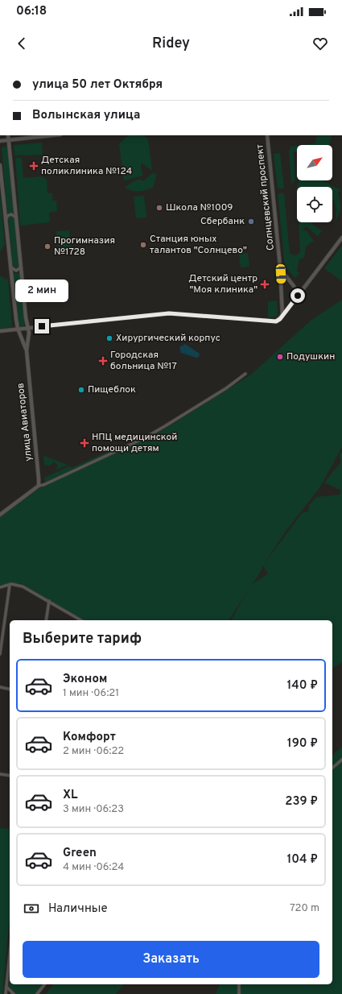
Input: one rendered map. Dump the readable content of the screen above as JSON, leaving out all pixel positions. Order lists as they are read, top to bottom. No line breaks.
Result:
{"streets":{"street":["Солнцевский проспект","улица Авиаторов"]},"places":{"health":["Детская поликлиника №124","Детский центр \"Моя клиника\"","Городская больница №17","НПЦ медицинской помощи детям"],"other":["Школа №1009","Сбербанк","Станция юных талантов \"Солнцево\"","Прогимназия №1728","Хирургический корпус","Подушкин","Пищеблок"]},"north":"top right","page":{"status":"06:18","header":"Ridey","banner":["улица 50 лет Октября","Волынская улица"],"bubble":"2 мин","heading":"Выберите тариф","list":[{"name":"Эконом","note":"1 мин · 06:21","value":"140 ₽"},{"name":"Комфорт","note":"2 мин · 06:22","value":"190 ₽"},{"name":"XL","note":"3 мин · 06:23","value":"239 ₽"},{"name":"Green","note":"4 мин · 06:24","value":"104 ₽"}],"pay":["Наличные","720 m"],"buttons":"Заказать"}}
